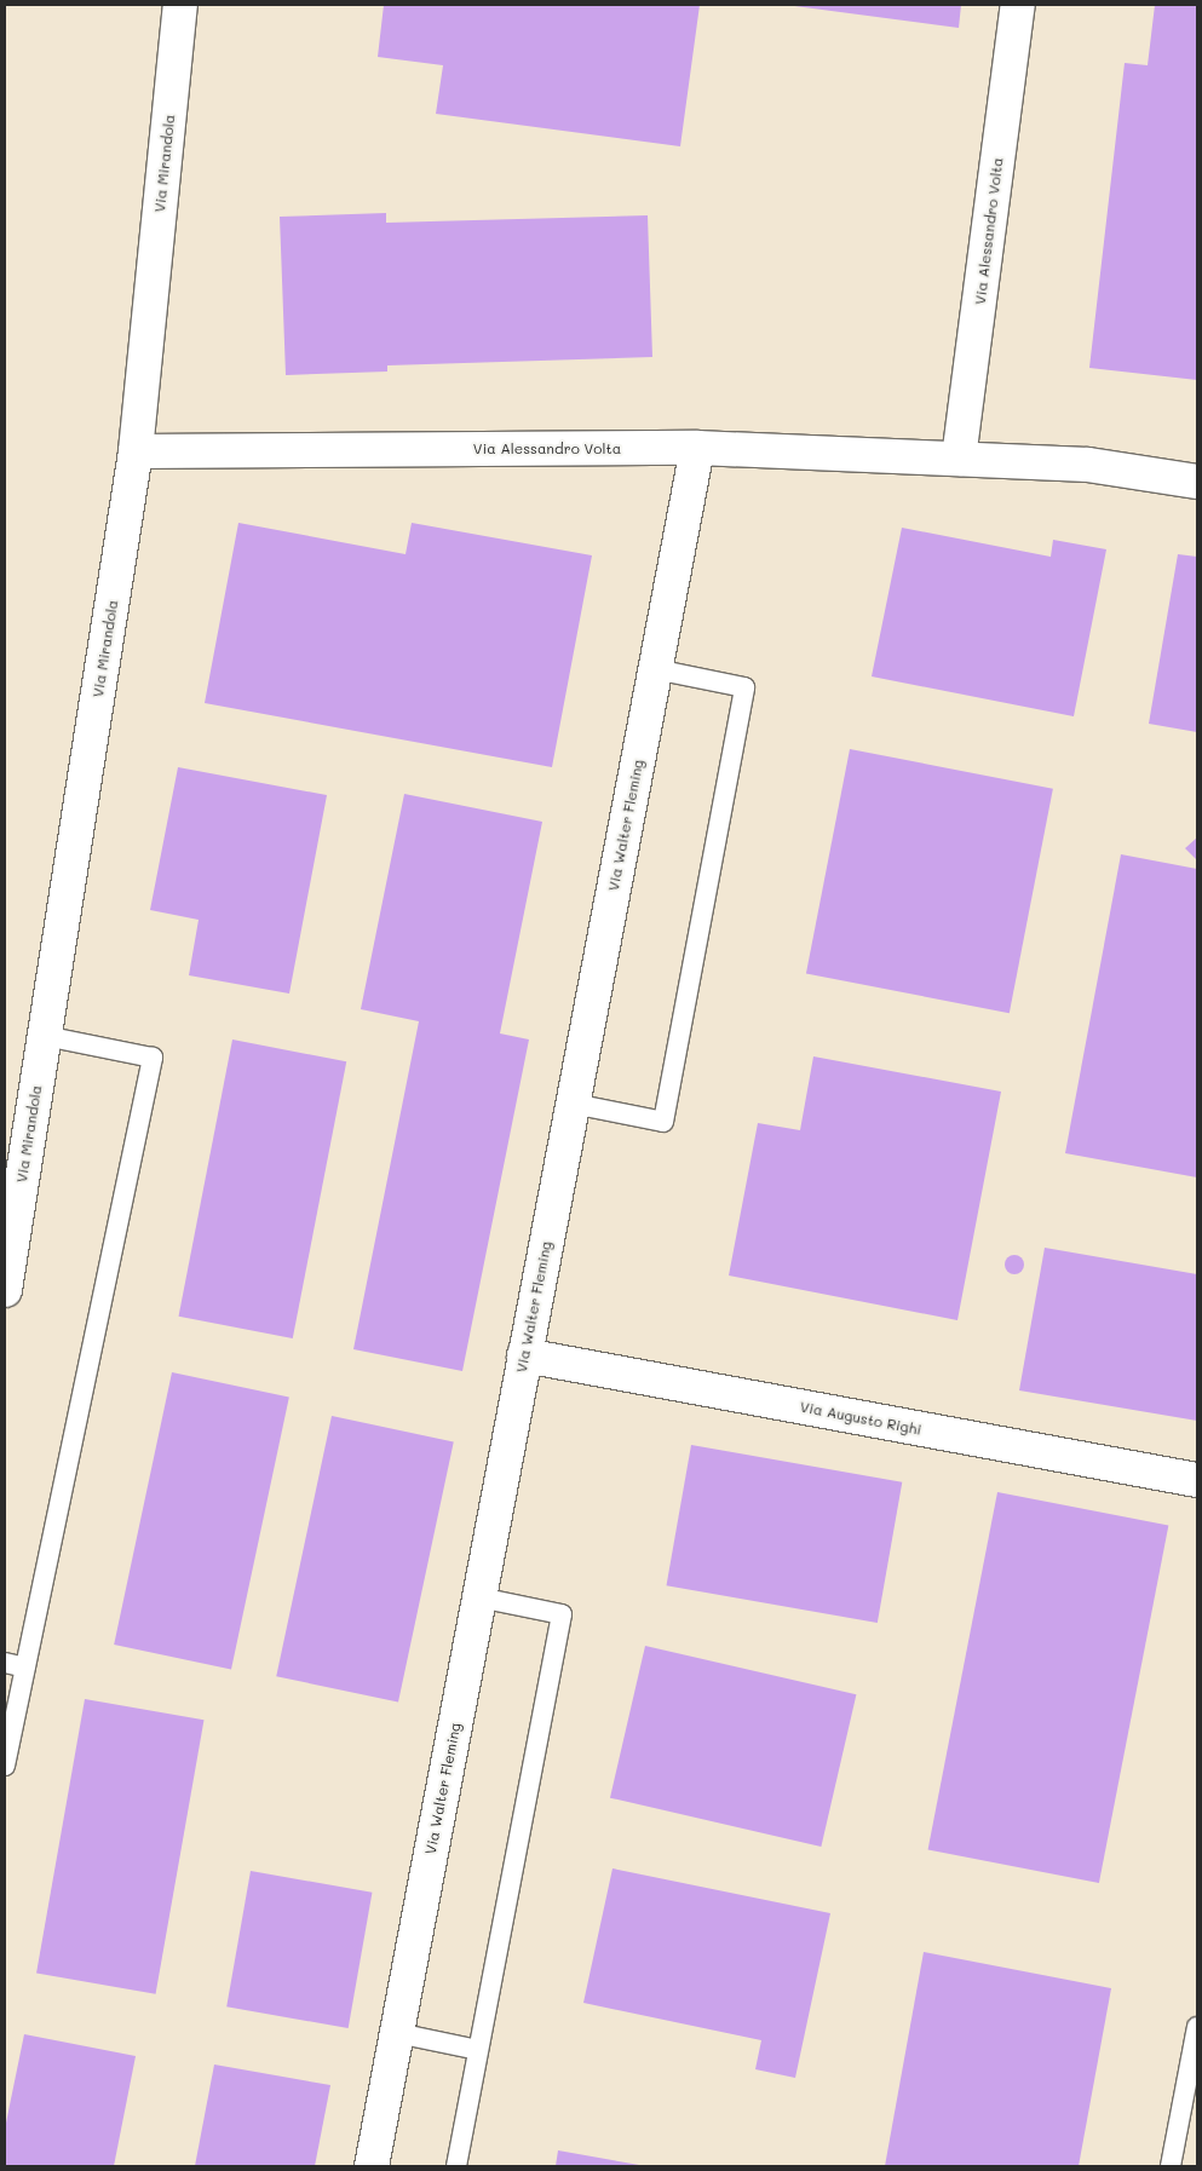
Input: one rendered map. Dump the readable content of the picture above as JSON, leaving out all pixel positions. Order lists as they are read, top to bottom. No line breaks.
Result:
{"streets":{"street":["Via Mirandola","Via Alessandro Volta","Via Walter Fleming","Via Augusto Righi"]},"crossings":[["Via Mirandola","Via Alessandro Volta"],["Via Alessandro Volta","Via Walter Fleming"],["Via Walter Fleming","Via Augusto Righi"]]}
